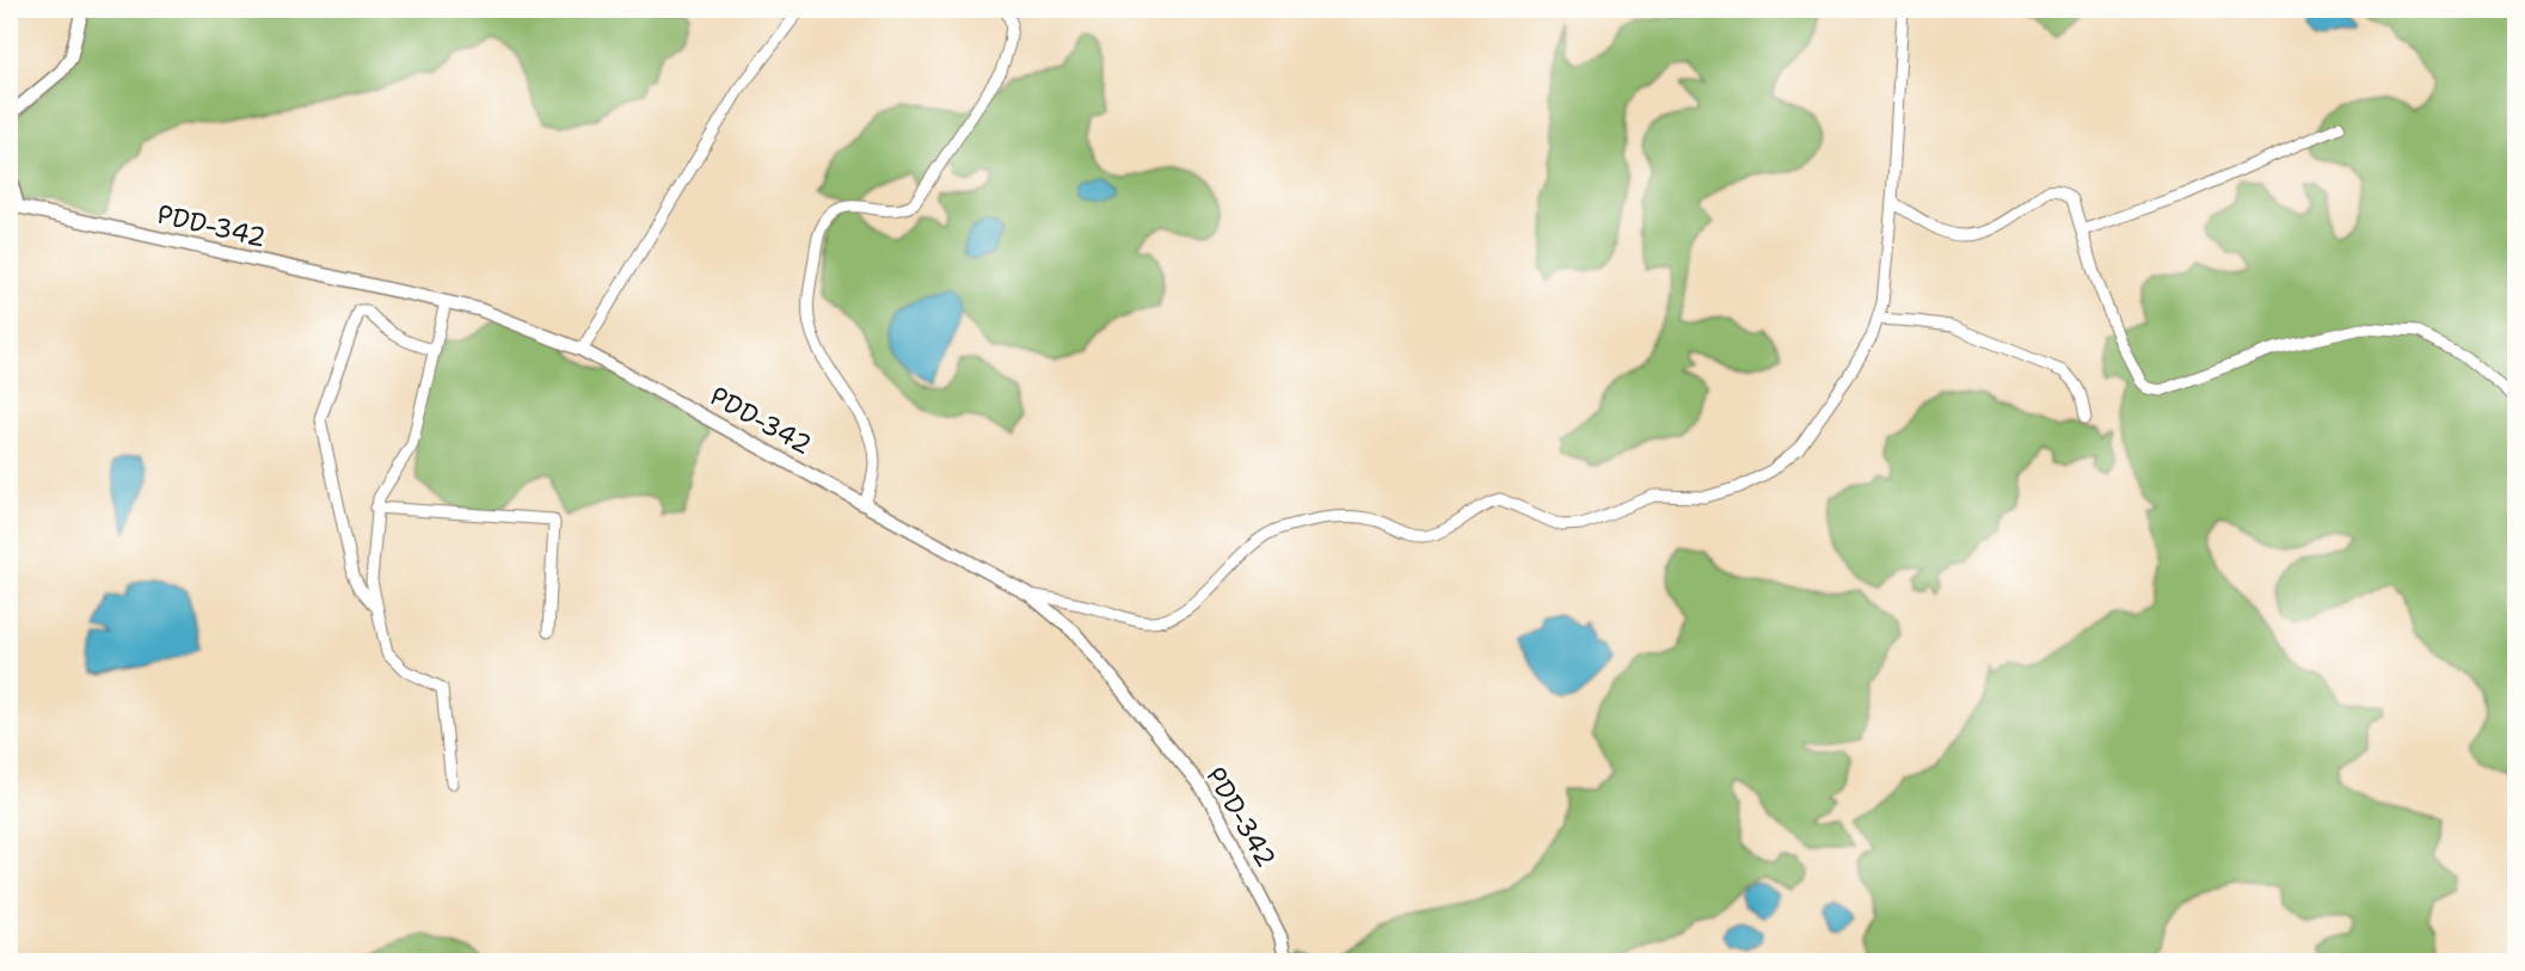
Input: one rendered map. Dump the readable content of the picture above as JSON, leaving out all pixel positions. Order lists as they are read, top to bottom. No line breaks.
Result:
{"streets":{"street":["PDD-342"]}}
